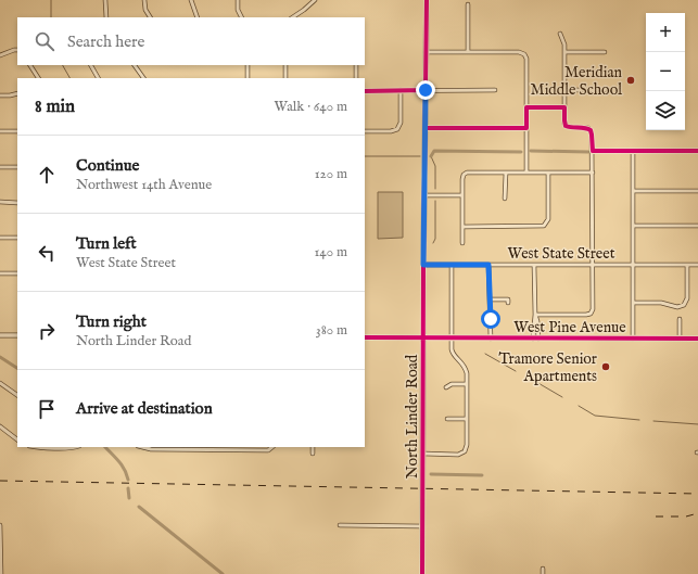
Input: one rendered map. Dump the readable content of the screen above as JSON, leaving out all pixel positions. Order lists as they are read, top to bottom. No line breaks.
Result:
{"streets":{"main road":["North Linder Road"],"street":["West State Street","West Pine Avenue"]},"crossings":[["West State Street","North Linder Road"],["West Pine Avenue","North Linder Road"]],"places":["Meridian Middle School","Tramore Senior Apartments"],"page":{"map_buttons":["+","−"],"search":"Search here","heading":["8 min","Walk · 640 m"],"list":[["Continue","Northwest 14th Avenue","120 m"],["Turn left","West State Street","140 m"],["Turn right","North Linder Road","380 m"],"Arrive at destination"]}}
